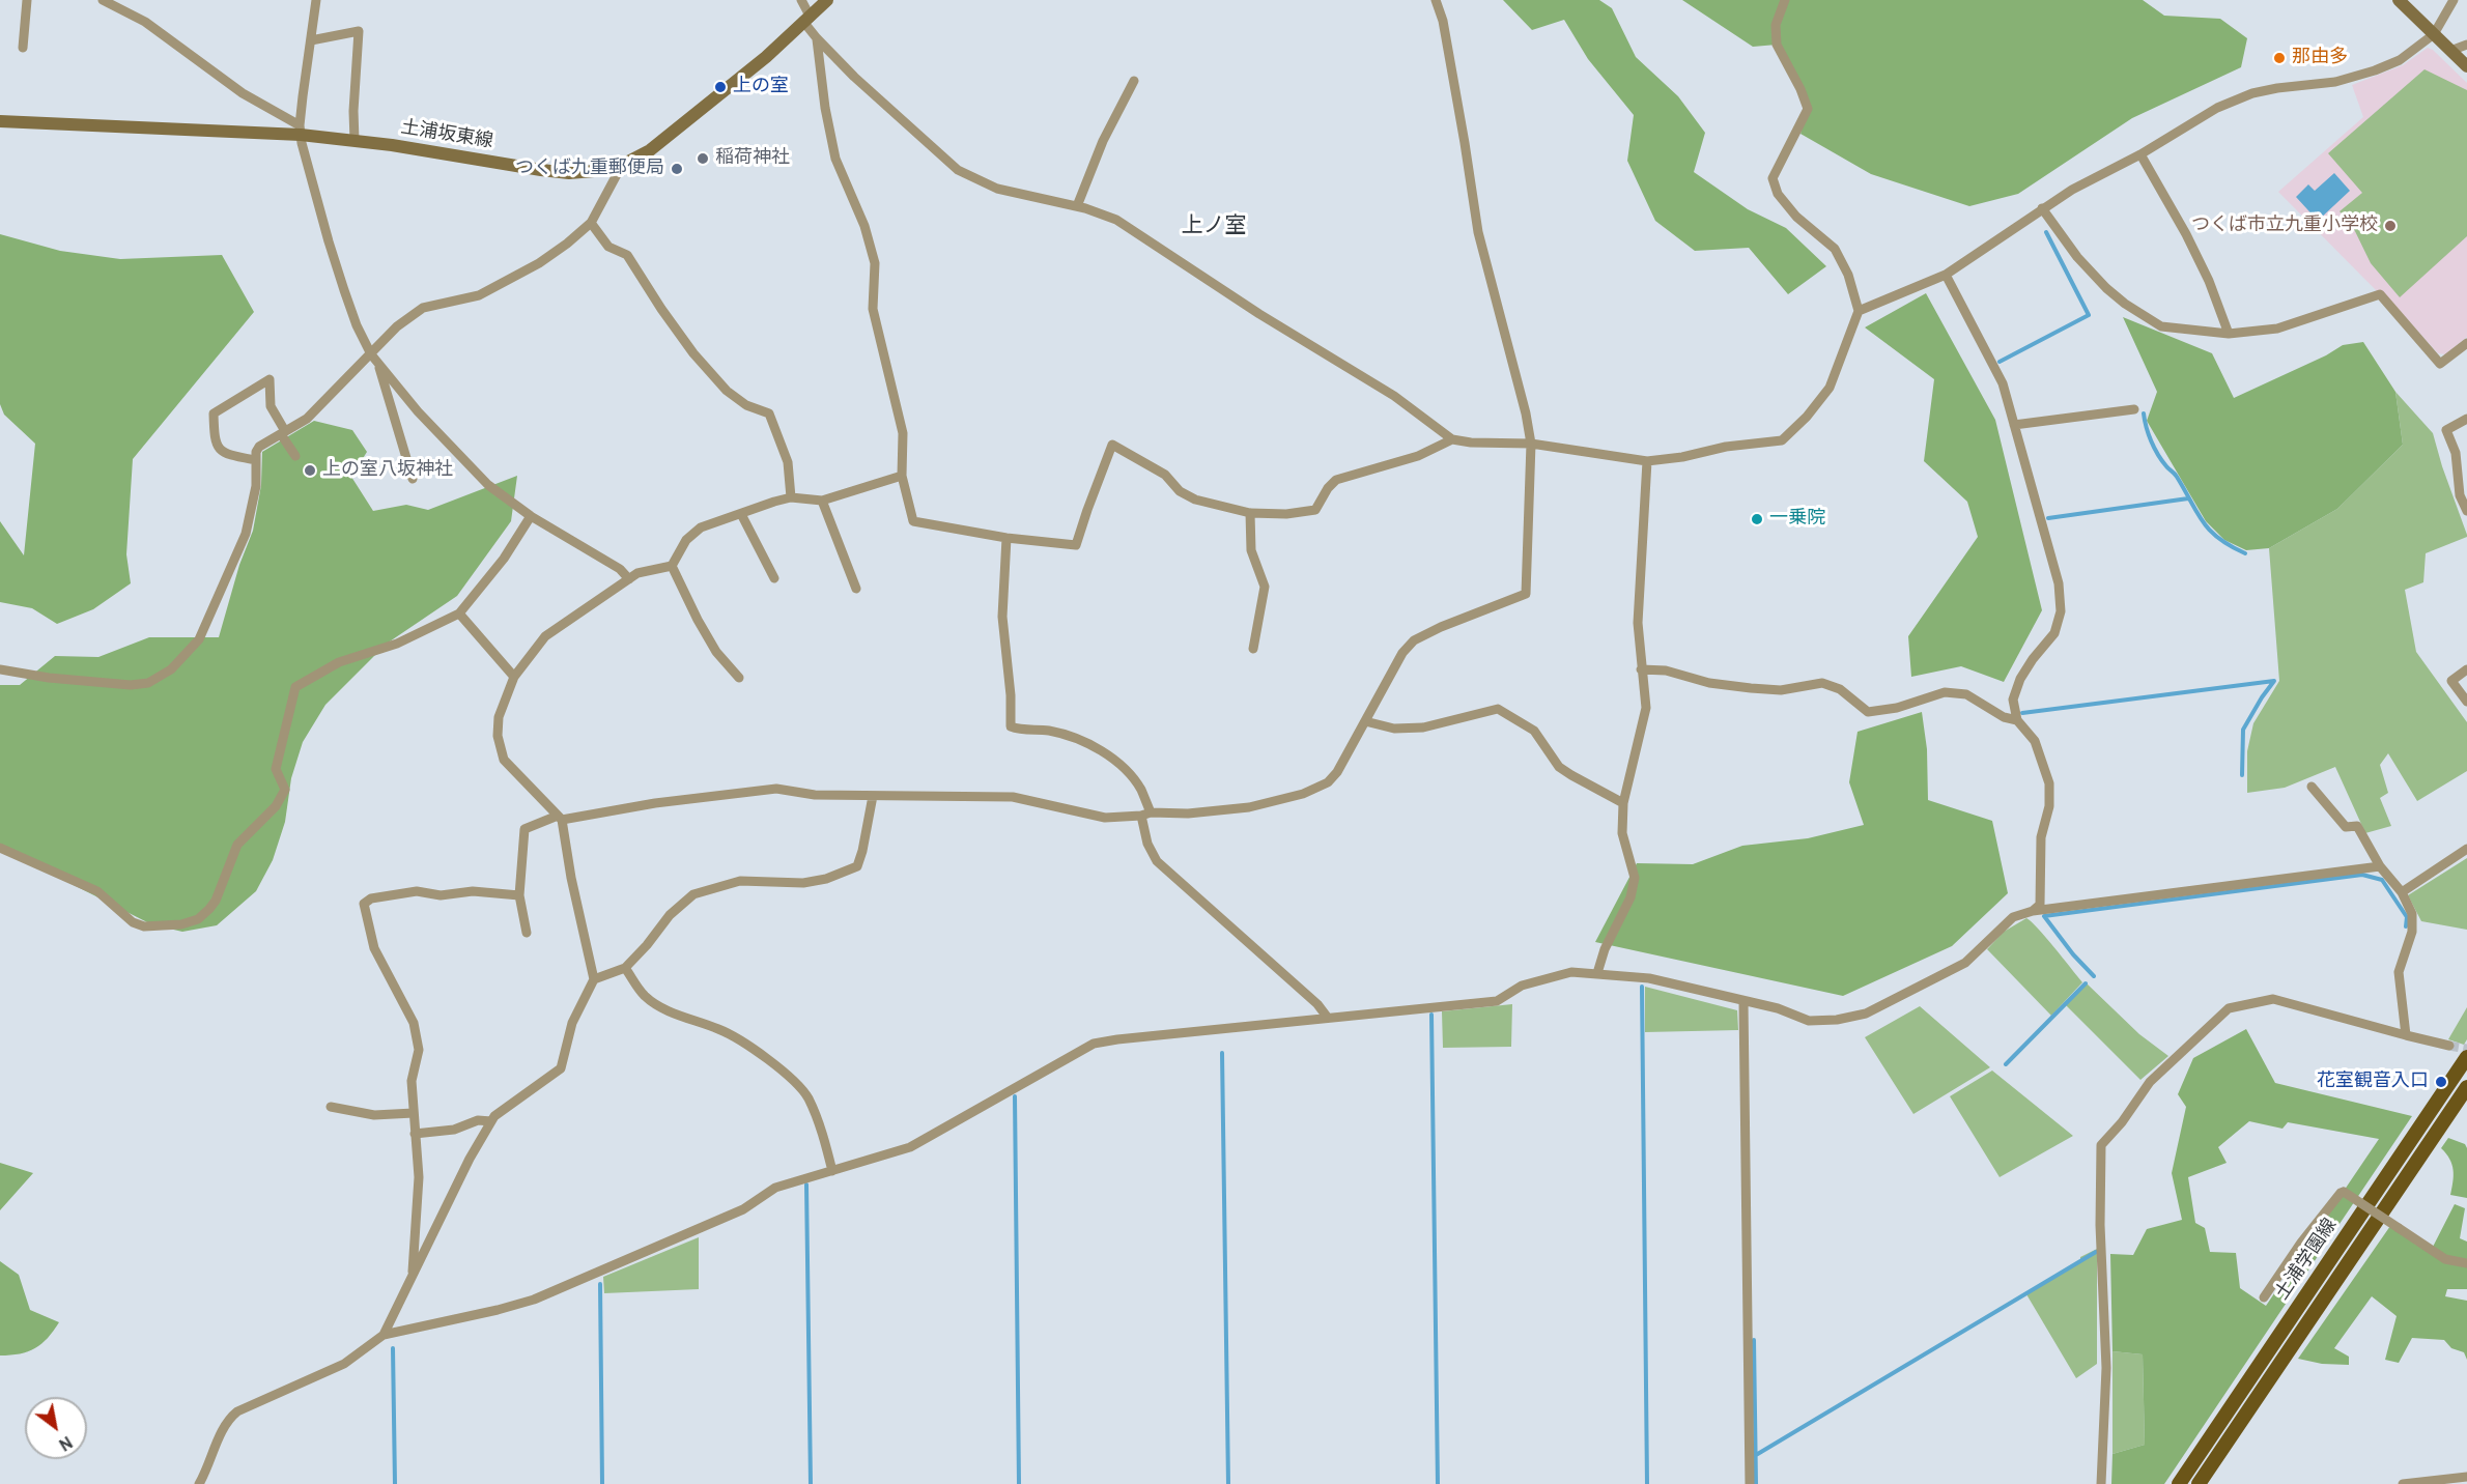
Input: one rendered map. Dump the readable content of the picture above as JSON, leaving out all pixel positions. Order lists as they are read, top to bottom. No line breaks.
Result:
{"streets":{"main road":["土浦坂東線","土浦学園線"]},"districts":["上ノ室"],"places":["那由多","上の室","稲荷神社","つくば九重郵便局","つくば市立九重小学校","上の室八坂神社","一乗院","花室観音入口"],"north":"bottom right"}
